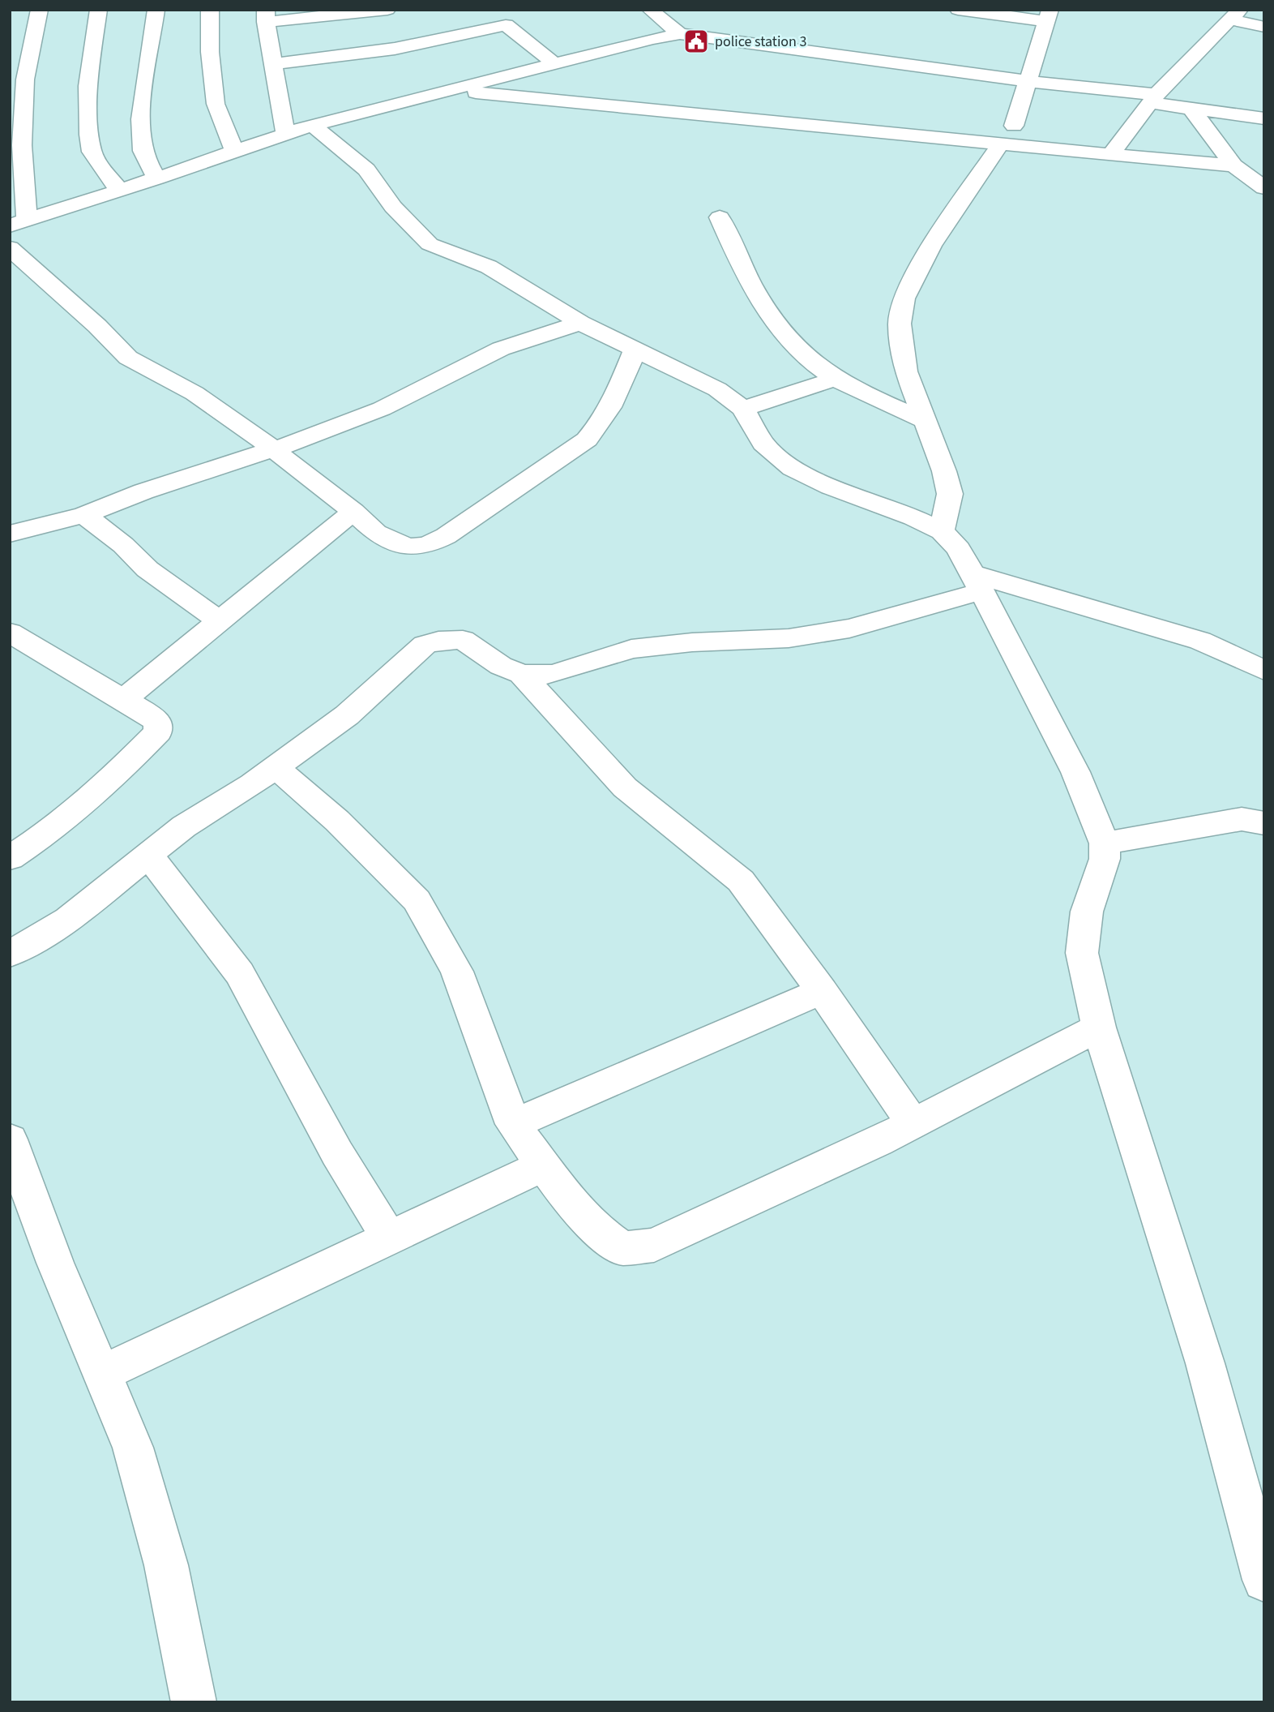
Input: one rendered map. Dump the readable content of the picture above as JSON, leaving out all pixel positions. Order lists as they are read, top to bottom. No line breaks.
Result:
{"places":{"public building":["police station 3"]}}
